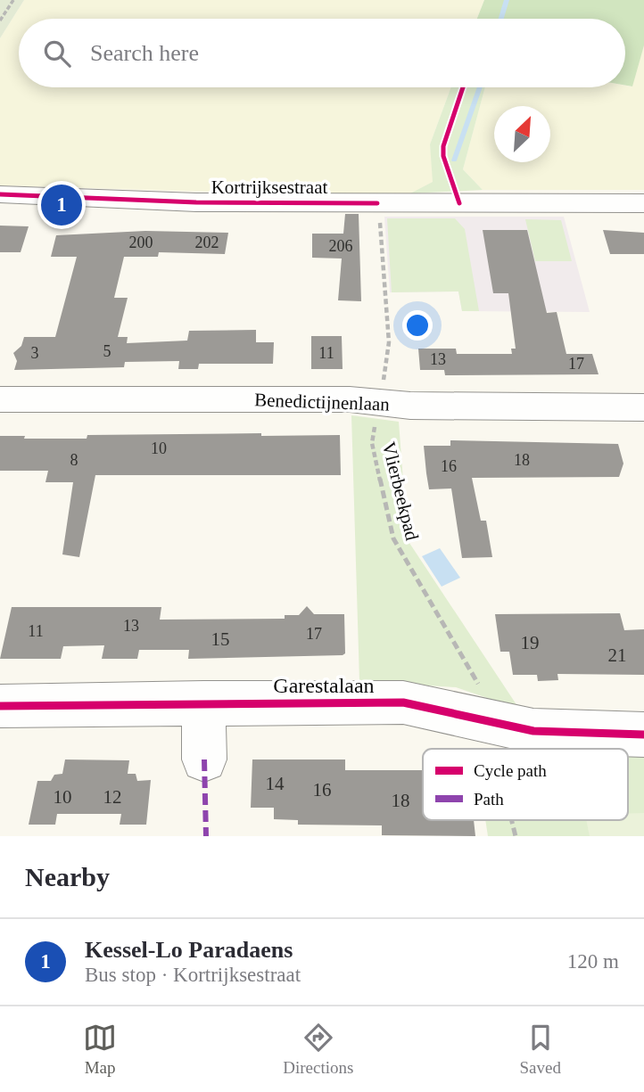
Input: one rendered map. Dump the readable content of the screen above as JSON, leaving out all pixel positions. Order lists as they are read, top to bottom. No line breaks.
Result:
{"streets":{"street":["Kortrijksestraat","Benedictijnenlaan","Garestalaan"],"path":["Vlierbeekpad"]},"crossings":[["Kortrijksestraat","Vlierbeekpad"],["Benedictijnenlaan","Vlierbeekpad"],["Vlierbeekpad","Garestalaan"]],"house_numbers":["200","202","206","5","3","11","13","17","10","8","18","16","13","11","17","15","19","21","14","16","10","12","18"],"legend":["Cycle path","Path"],"north":"top right","page":{"search":"Search here","pins":"1","heading":"Nearby","list":[{"mark":"1","name":"Kessel-Lo Paradaens","note":"Bus stop · Kortrijksestraat","value":"120 m"}],"nav":["Map","Directions","Saved"]}}
